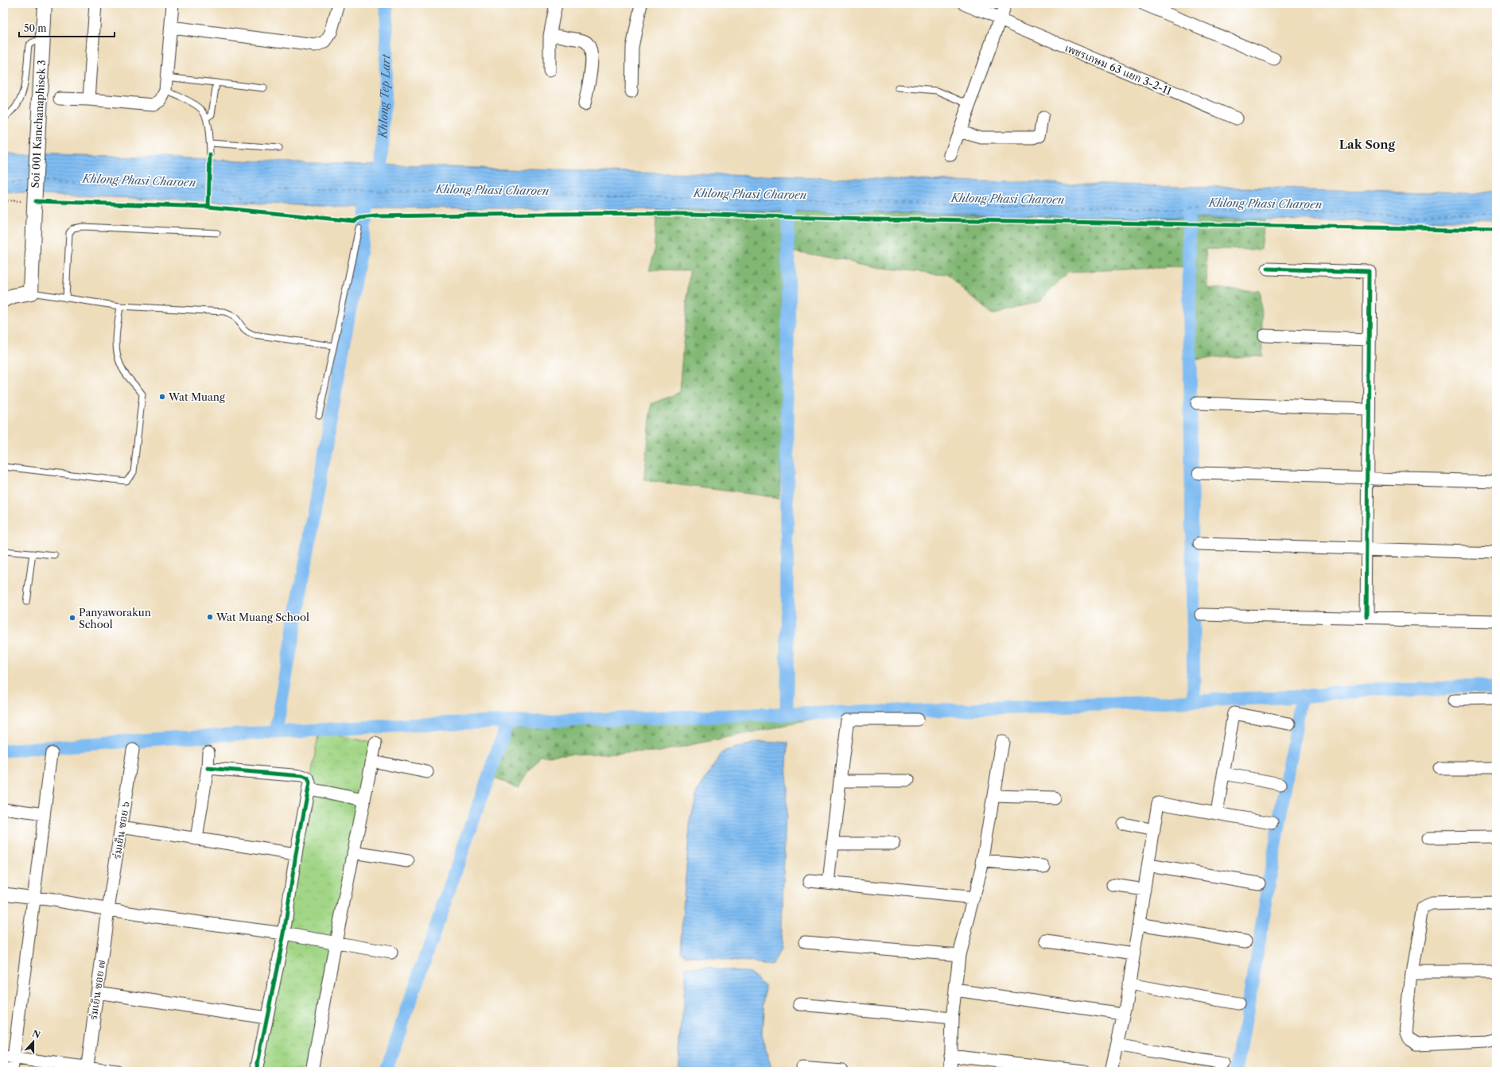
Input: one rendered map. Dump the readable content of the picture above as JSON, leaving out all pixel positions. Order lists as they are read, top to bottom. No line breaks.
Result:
{"streets":{"street":["เพชรเกษม 63 แยก 3-2-11","Soi 001 Kanchanaphisek 3","ร่มเย็น ซอย ๖","ร่มเย็น ซอย ๗"]},"crossings":[["ร่มเย็น ซอย ๖","ร่มเย็น ซอย ๗"]],"districts":["Lak Song"],"water":["Khlong Tep Lart","Khlong Phasi Charoen"],"places":["Wat Muang","Wat Muang School","Panyaworakun School"],"scale_bar":"50 m","north":"top"}
